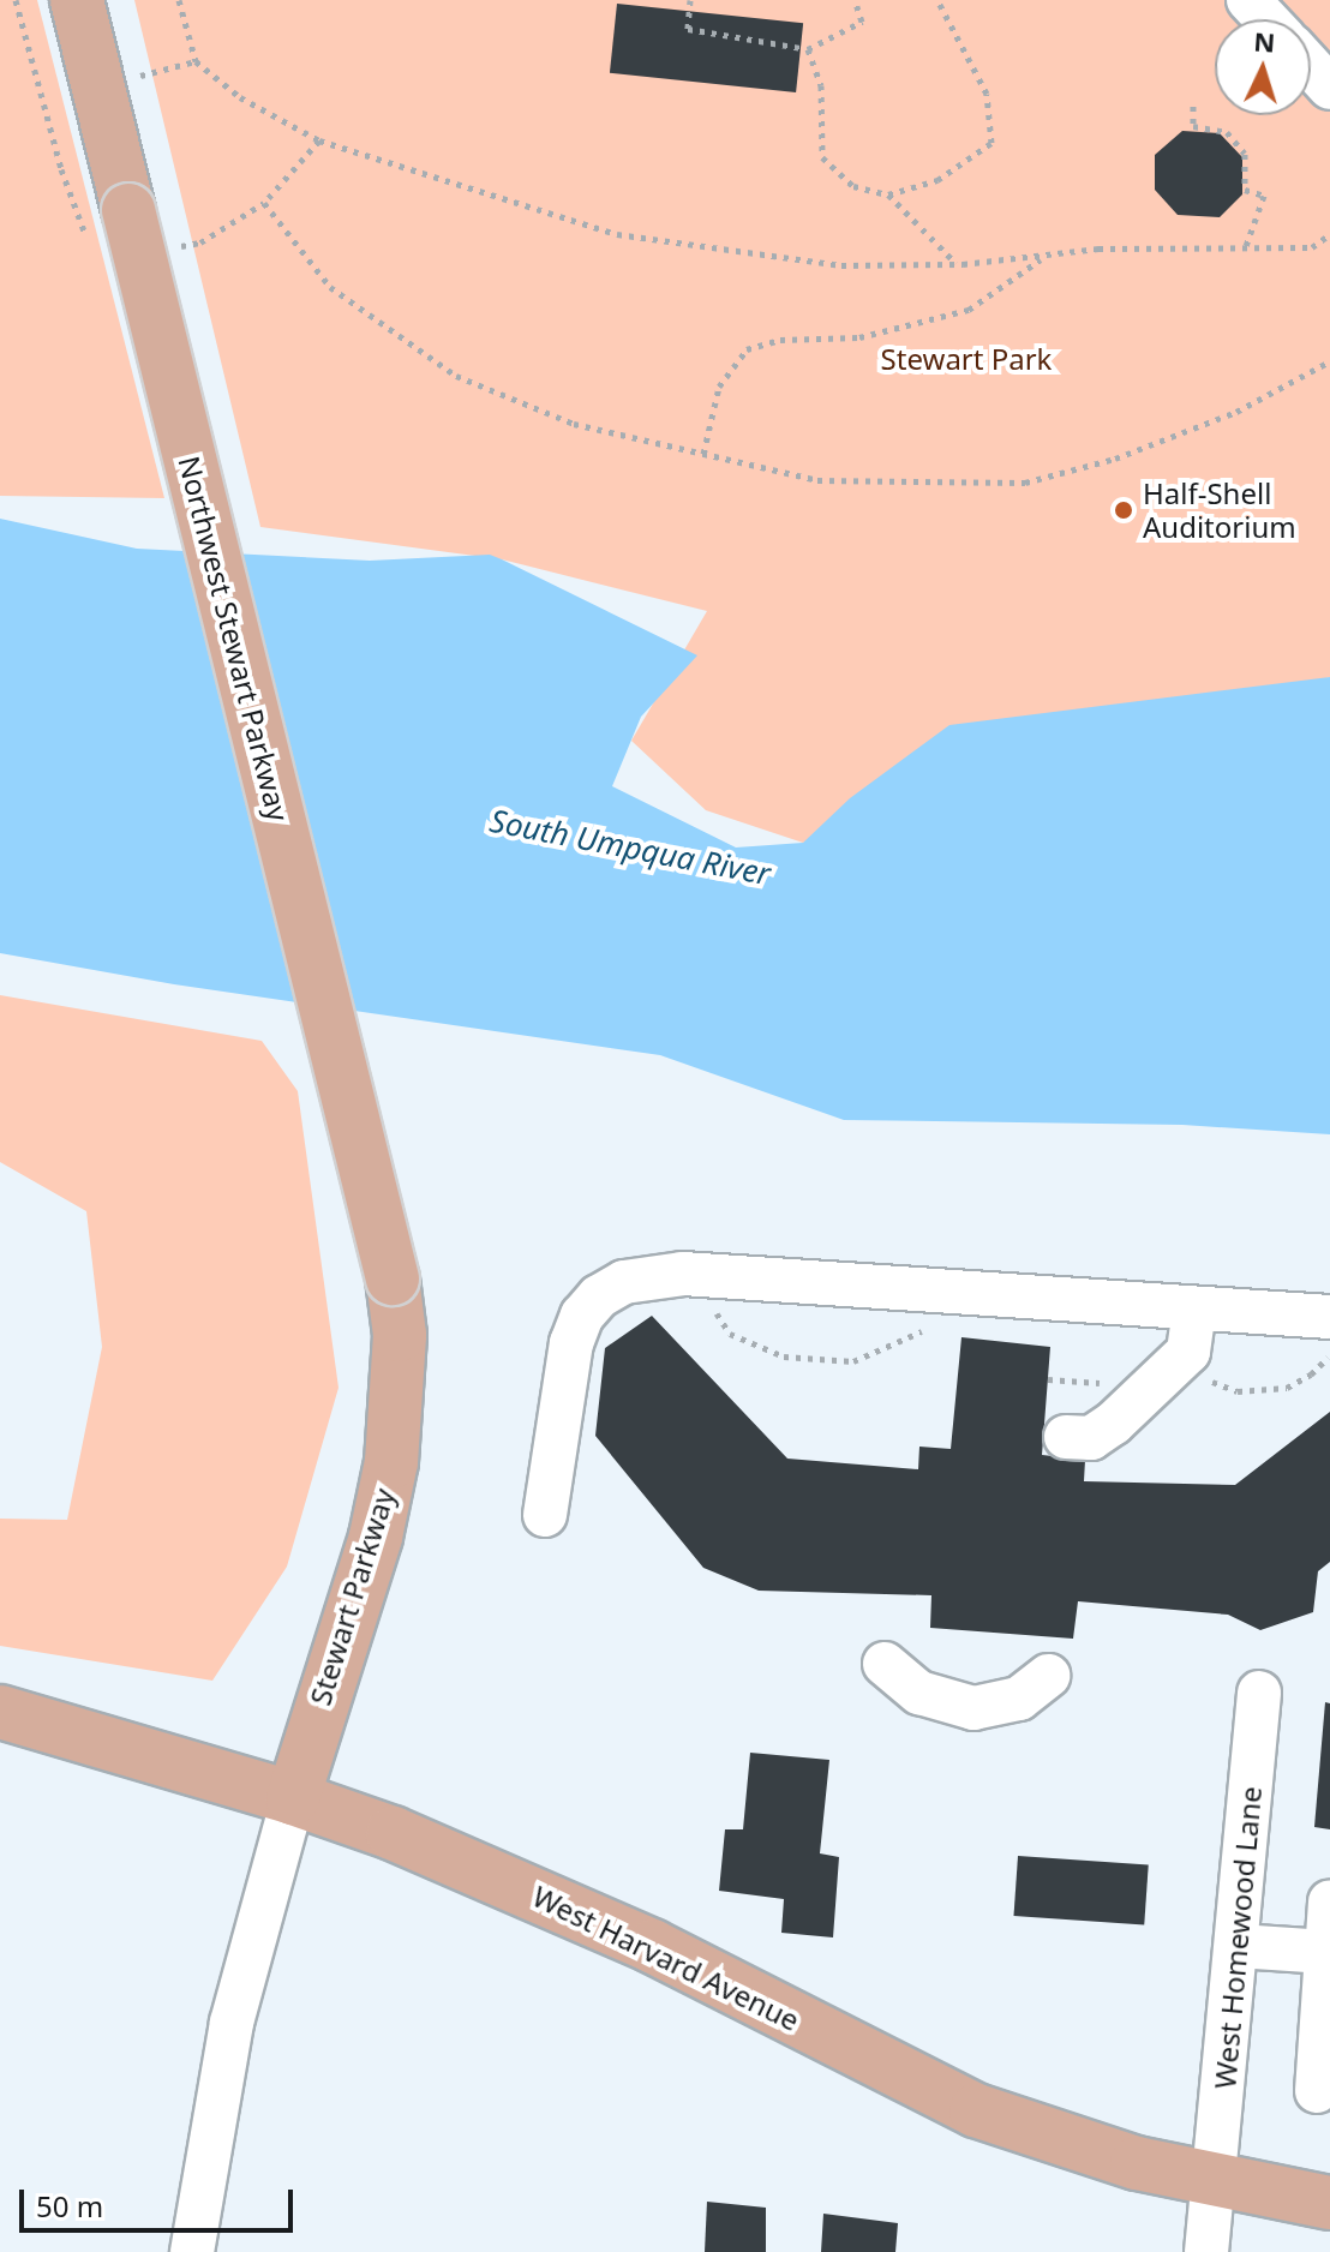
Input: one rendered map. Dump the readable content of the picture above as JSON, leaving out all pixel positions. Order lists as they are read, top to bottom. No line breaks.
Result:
{"streets":{"main road":["Northwest Stewart Parkway","Stewart Parkway","West Harvard Avenue"],"street":["West Homewood Lane"]},"crossings":[["Northwest Stewart Parkway","Stewart Parkway"],["Stewart Parkway","West Harvard Avenue"],["West Homewood Lane","West Harvard Avenue"]],"water":["South Umpqua River"],"parks":["Stewart Park"],"places":["Half-Shell Auditorium"],"scale_bar":"50 m","north":"top"}
